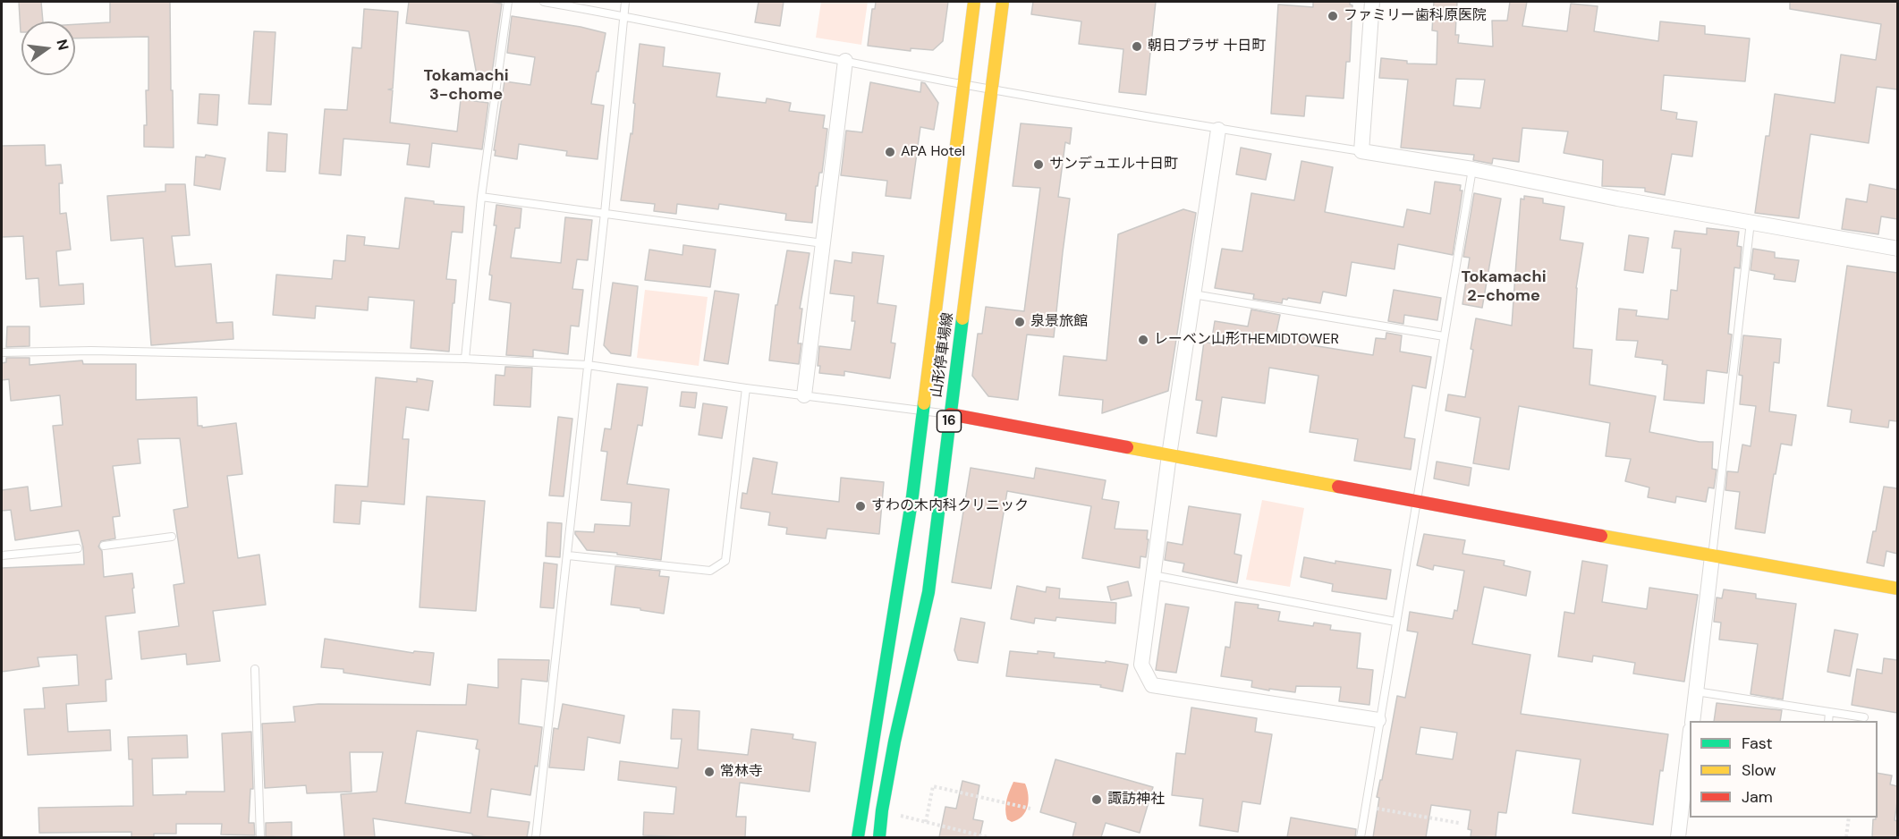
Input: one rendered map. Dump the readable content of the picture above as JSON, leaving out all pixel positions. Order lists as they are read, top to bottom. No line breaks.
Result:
{"streets":{"main road":["山形停車場線","16"]},"districts":["Tokamachi 3-chome","Tokamachi 2-chome"],"places":["ファミリー歯科原医院","朝日プラザ 十日町","APA Hotel","サンデュエル十日町","泉景旅館","レーベン山形THEMIDTOWER","すわの木内科クリニック","常林寺","諏訪神社"],"legend":["Fast","Slow","Jam"],"north":"right"}
